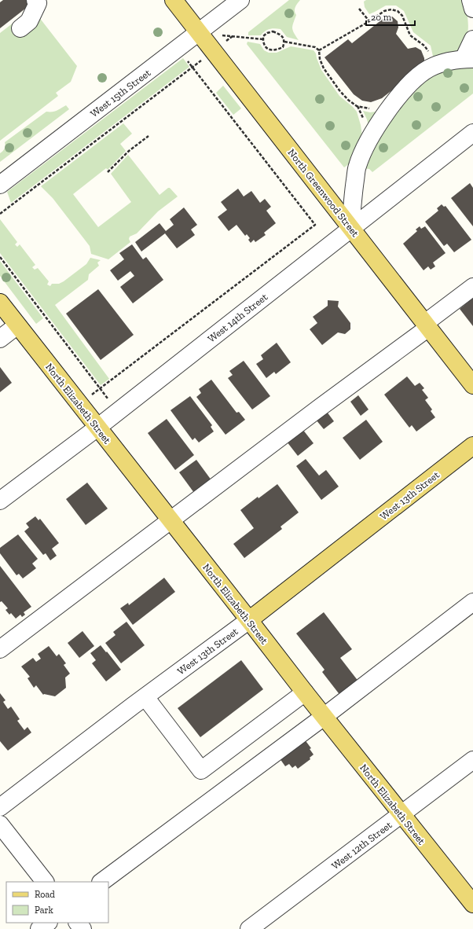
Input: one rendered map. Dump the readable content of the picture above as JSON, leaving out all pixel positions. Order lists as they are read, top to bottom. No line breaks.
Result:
{"streets":{"main road":["North Greenwood Street","North Elizabeth Street","West 13th Street"],"street":["West 15th Street","West 14th Street","West 12th Street"]},"crossings":[["West 15th Street","North Greenwood Street"],["North Greenwood Street","West 14th Street"],["West 14th Street","North Elizabeth Street"],["North Elizabeth Street","West 13th Street"],["North Elizabeth Street","West 12th Street"]],"legend":["Road","Park"],"scale_bar":"20 m"}
